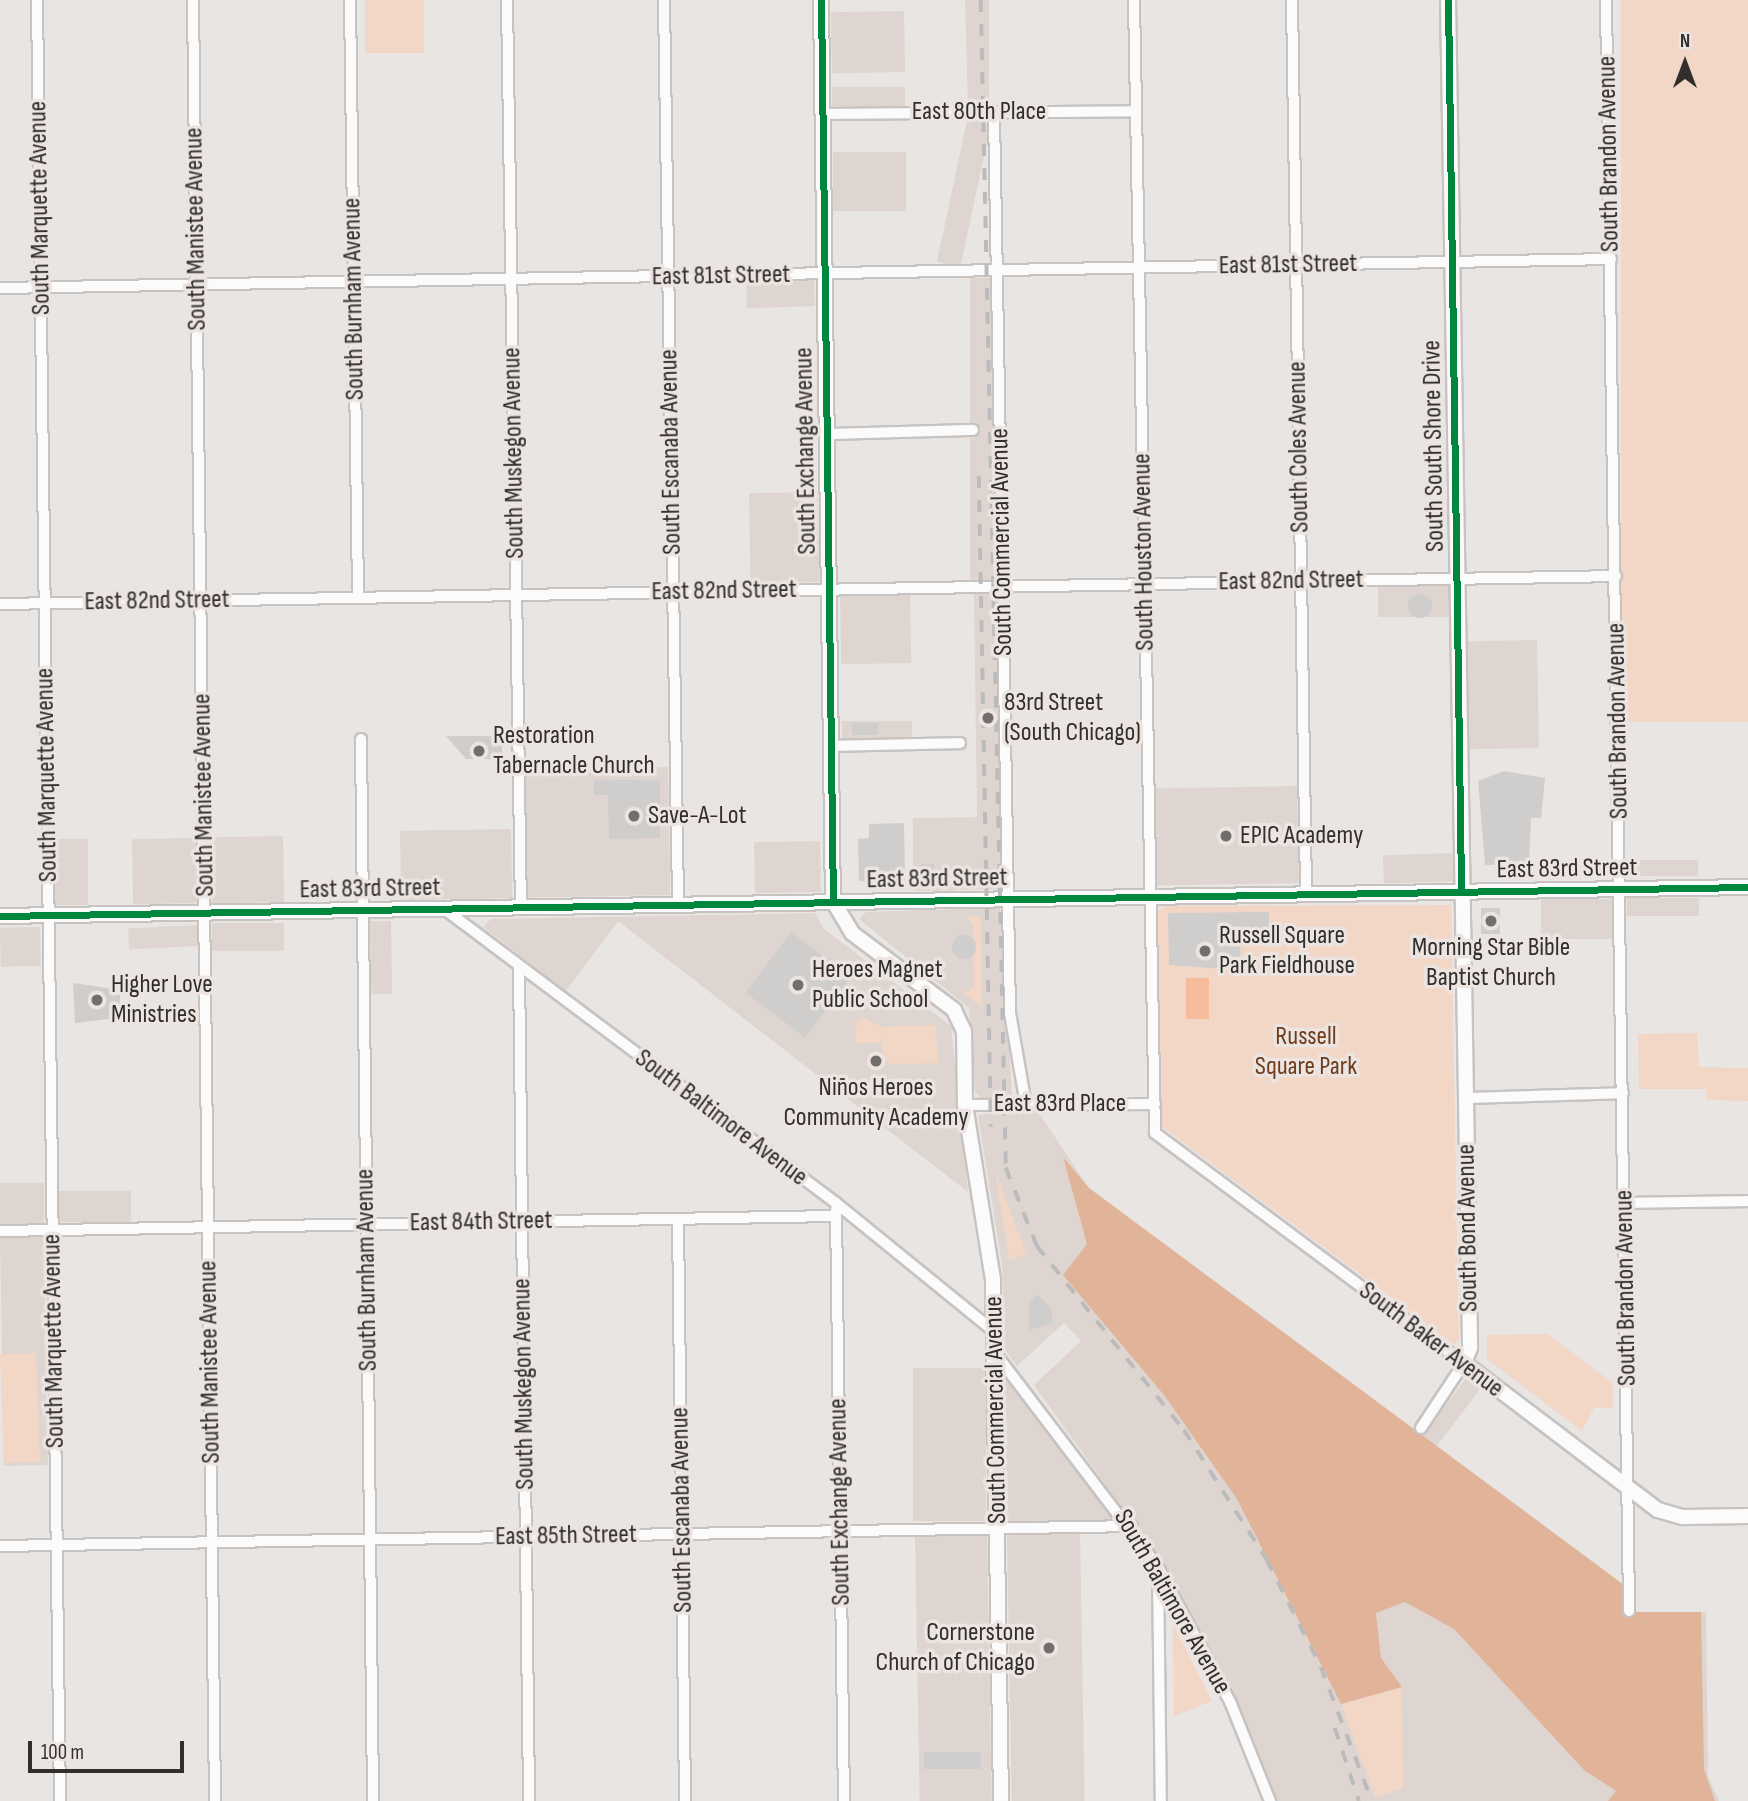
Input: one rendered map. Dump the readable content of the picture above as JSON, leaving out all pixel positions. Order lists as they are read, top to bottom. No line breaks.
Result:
{"streets":{"street":["East 80th Place","South Brandon Avenue","South Marquette Avenue","South Manistee Avenue","East 81st Street","South Burnham Avenue","South South Shore Drive","South Coles Avenue","South Exchange Avenue","South Escanaba Avenue","South Muskegon Avenue","South Commercial Avenue","South Houston Avenue","East 82nd Street","East 83rd Street","East 83rd Place","South Baltimore Avenue","East 84th Street","South Bond Avenue","South Baker Avenue","East 85th Street"]},"crossings":[["East 80th Place","South Exchange Avenue"],["East 80th Place","South Commercial Avenue"],["East 80th Place","South Houston Avenue"],["South Brandon Avenue","East 81st Street"],["South Brandon Avenue","East 82nd Street"],["South Brandon Avenue","East 83rd Street"],["South Brandon Avenue","South Baker Avenue"],["South Marquette Avenue","East 81st Street"],["South Marquette Avenue","East 82nd Street"],["South Marquette Avenue","East 83rd Street"],["South Marquette Avenue","East 84th Street"],["South Marquette Avenue","East 85th Street"],["South Manistee Avenue","East 81st Street"],["South Manistee Avenue","East 82nd Street"],["South Manistee Avenue","East 83rd Street"],["South Manistee Avenue","East 84th Street"],["South Manistee Avenue","East 85th Street"],["East 81st Street","South Burnham Avenue"],["East 81st Street","South South Shore Drive"],["East 81st Street","South Coles Avenue"],["East 81st Street","South Exchange Avenue"],["East 81st Street","South Escanaba Avenue"],["East 81st Street","South Muskegon Avenue"],["East 81st Street","South Commercial Avenue"],["East 81st Street","South Houston Avenue"],["South Burnham Avenue","East 82nd Street"],["South Burnham Avenue","East 83rd Street"],["South Burnham Avenue","East 84th Street"],["South Burnham Avenue","East 85th Street"],["South South Shore Drive","East 82nd Street"],["South South Shore Drive","East 83rd Street"],["South South Shore Drive","South Bond Avenue"],["South Coles Avenue","East 82nd Street"],["South Coles Avenue","East 83rd Street"],["South Exchange Avenue","South Commercial Avenue"],["South Exchange Avenue","East 82nd Street"],["South Exchange Avenue","East 83rd Street"],["South Exchange Avenue","South Baltimore Avenue"],["South Exchange Avenue","East 84th Street"],["South Exchange Avenue","East 85th Street"],["South Escanaba Avenue","East 82nd Street"],["South Escanaba Avenue","East 83rd Street"],["South Escanaba Avenue","East 84th Street"],["South Escanaba Avenue","East 85th Street"],["South Muskegon Avenue","East 82nd Street"],["South Muskegon Avenue","East 83rd Street"],["South Muskegon Avenue","South Baltimore Avenue"],["South Muskegon Avenue","East 84th Street"],["South Muskegon Avenue","East 85th Street"],["South Commercial Avenue","East 82nd Street"],["South Commercial Avenue","East 83rd Street"],["South Commercial Avenue","East 83rd Place"],["South Commercial Avenue","South Baltimore Avenue"],["South Commercial Avenue","East 85th Street"],["South Houston Avenue","East 82nd Street"],["South Houston Avenue","East 83rd Street"],["South Houston Avenue","East 83rd Place"],["South Houston Avenue","South Baker Avenue"],["East 83rd Street","South Baltimore Avenue"],["East 83rd Place","South Baker Avenue"],["South Baltimore Avenue","East 85th Street"],["South Bond Avenue","South Baker Avenue"]],"parks":["Russell Square Park"],"places":["83rd Street (South Chicago)","Restoration Tabernacle Church","Save-A-Lot","EPIC Academy","Morning Star Bible Baptist Church","Russell Square Park Fieldhouse","Heroes Magnet Public School","Higher Love Ministries","Niños Heroes Community Academy","Cornerstone Church of Chicago"],"scale_bar":"100 m","north":"top"}
